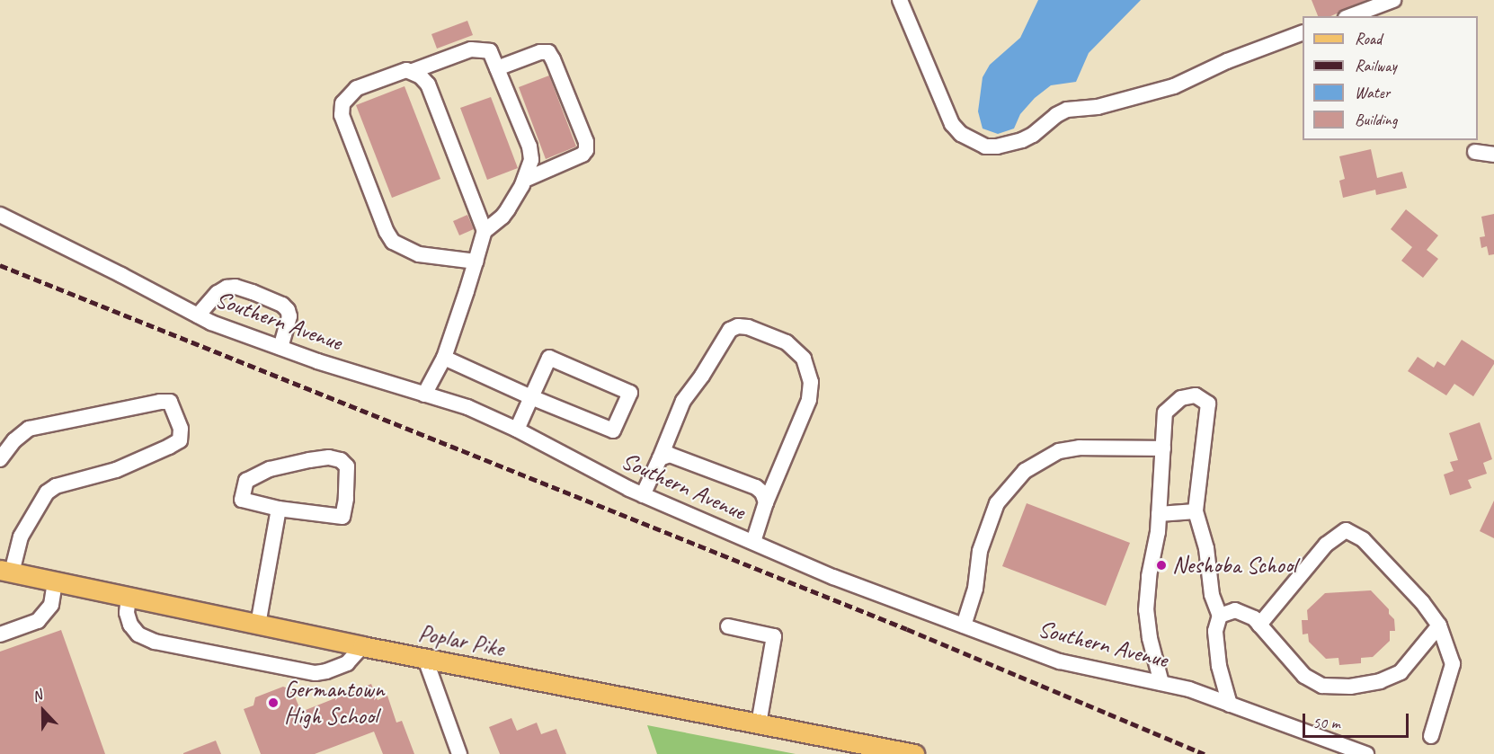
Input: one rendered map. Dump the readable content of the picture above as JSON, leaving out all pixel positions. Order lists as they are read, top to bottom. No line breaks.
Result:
{"streets":{"main road":["Poplar Pike"],"street":["Southern Avenue"]},"places":["Neshoba School","Germantown High School"],"legend":["Road","Railway","Water","Building"],"scale_bar":"50 m","north":"top"}
